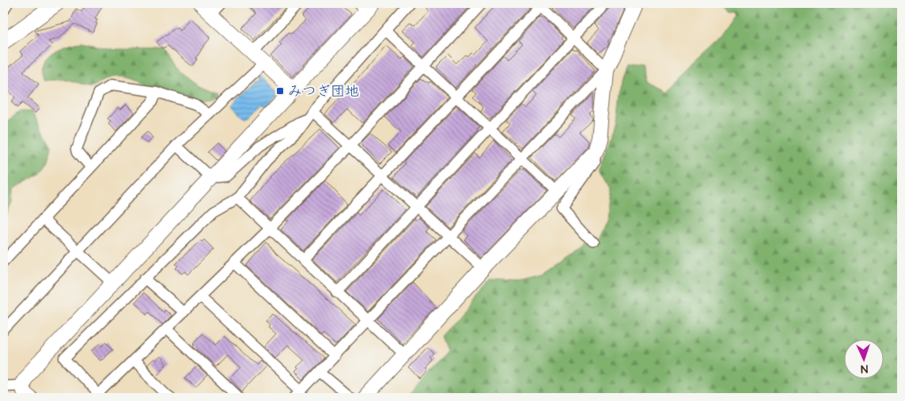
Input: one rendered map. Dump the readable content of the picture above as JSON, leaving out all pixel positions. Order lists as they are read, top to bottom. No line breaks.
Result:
{"places":{"transit":["みつぎ団地"]},"north":"bottom"}
